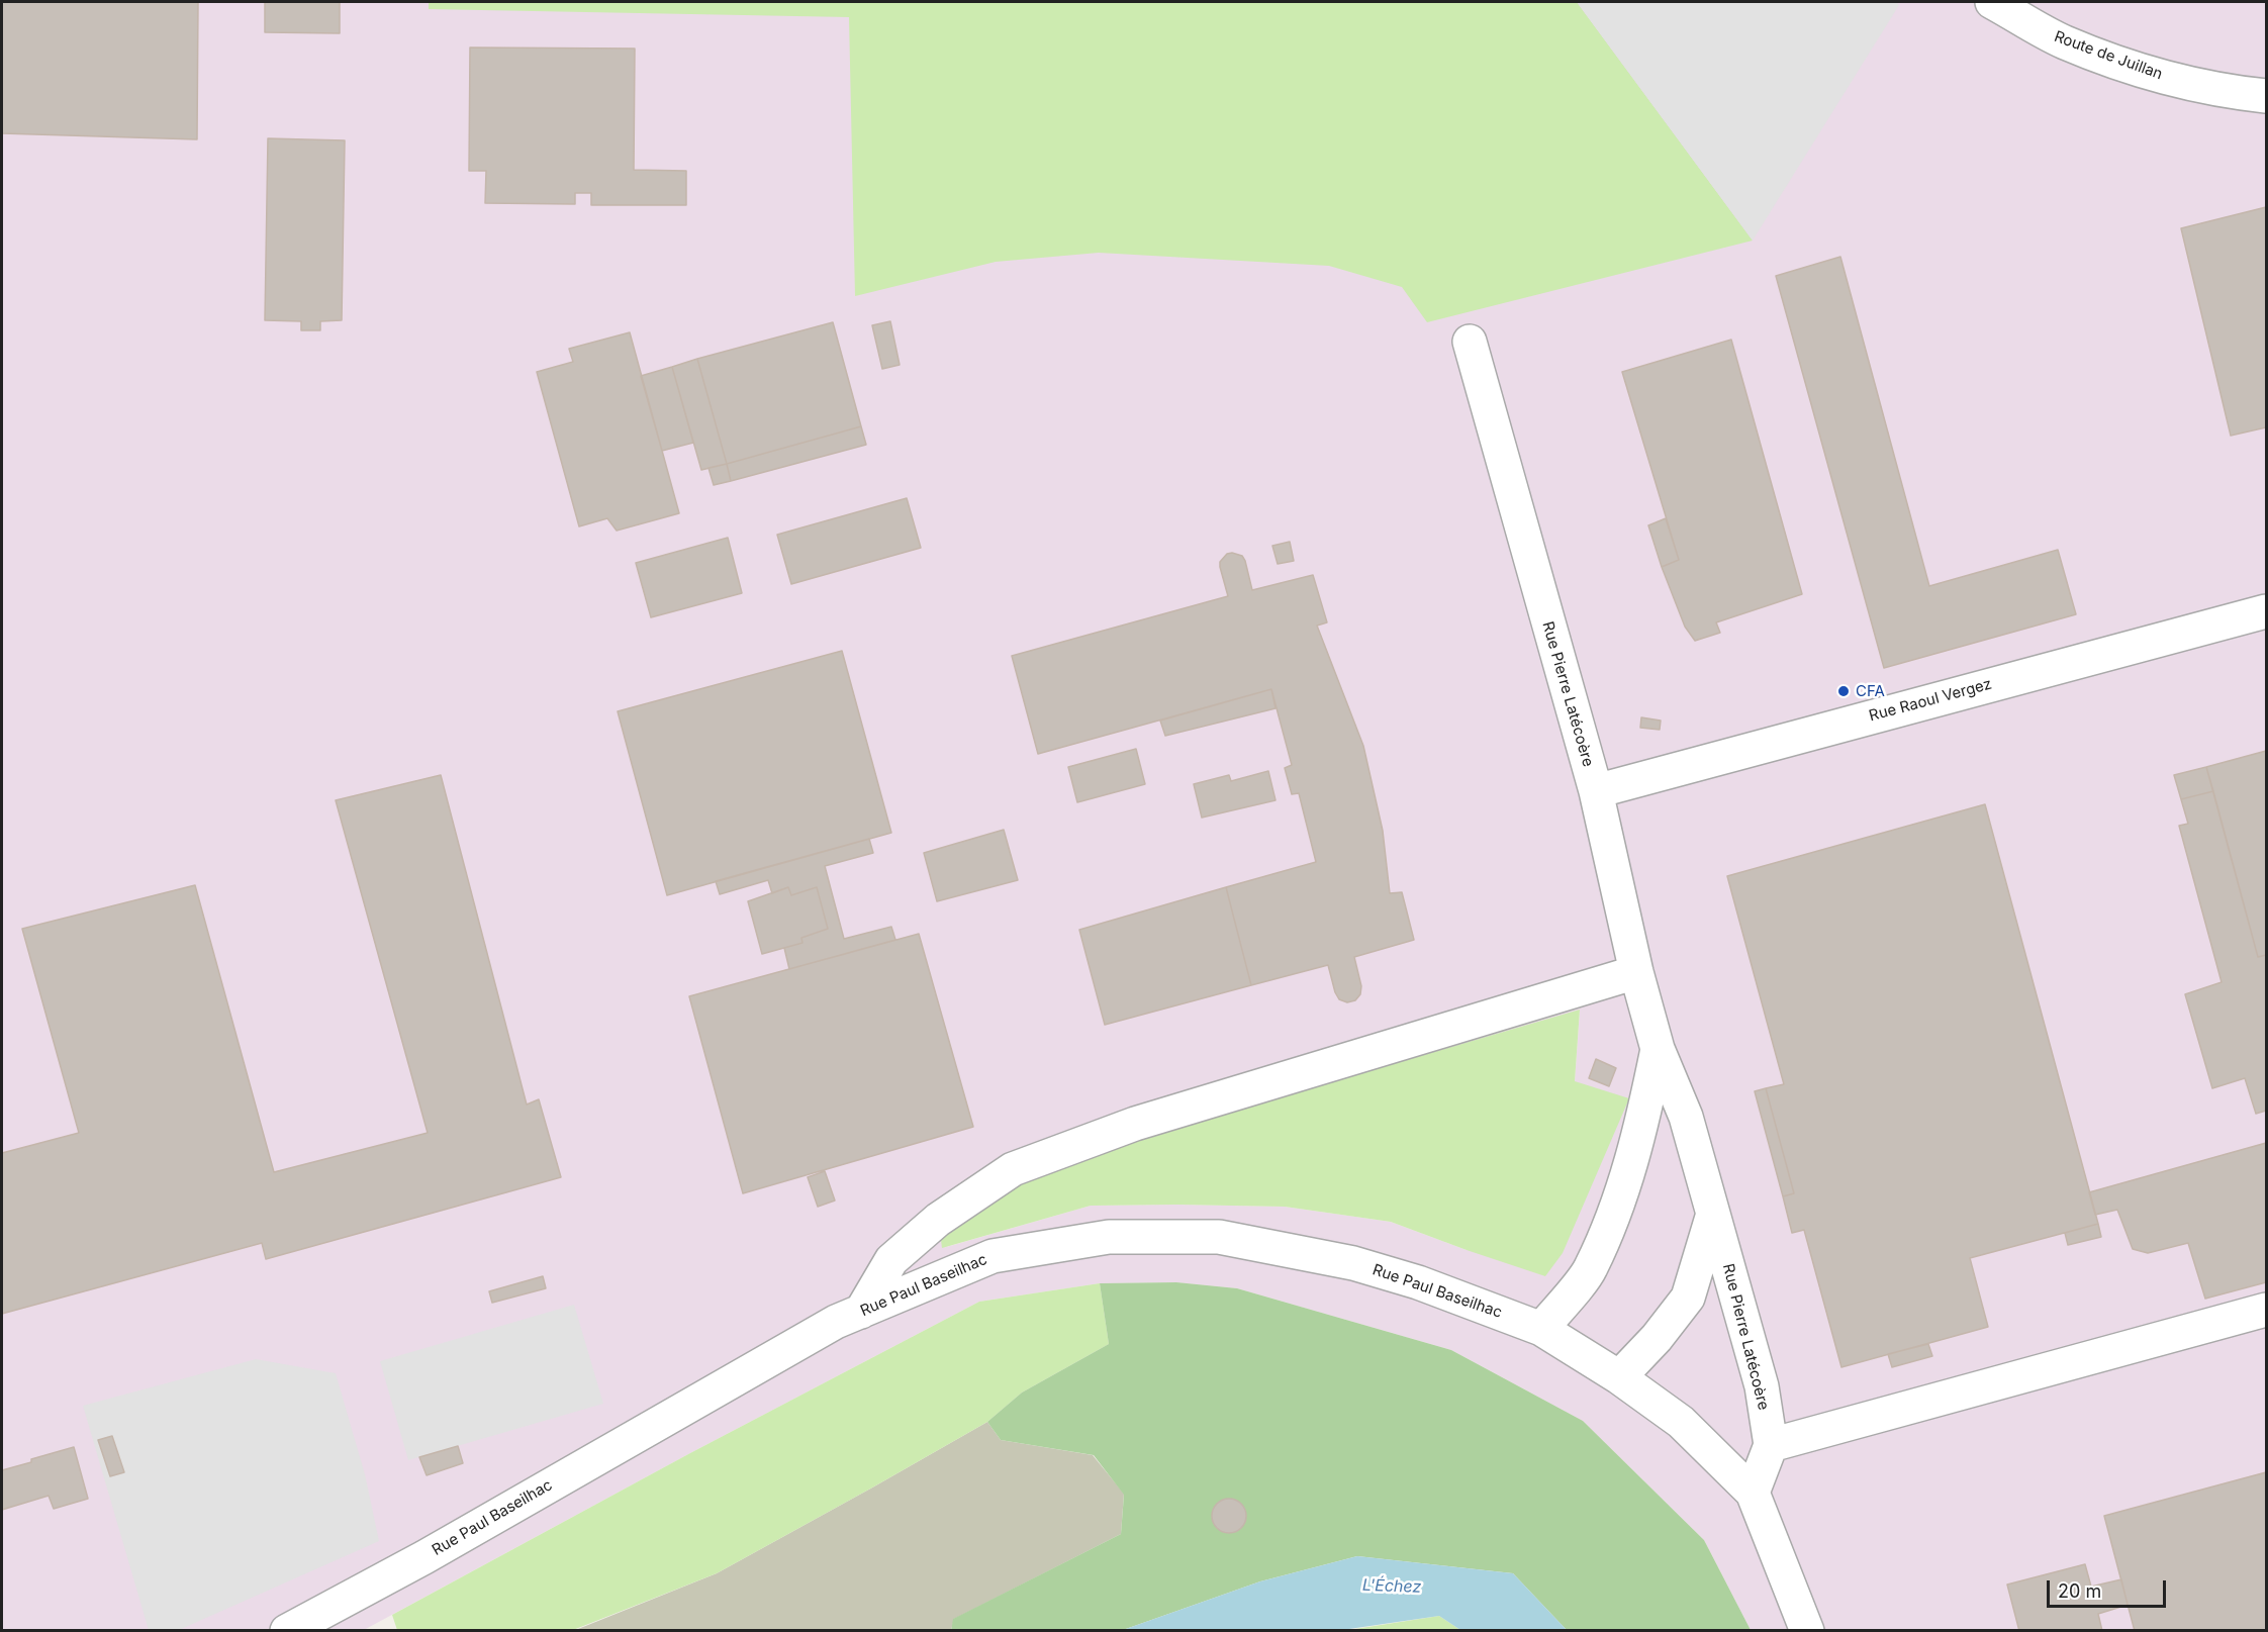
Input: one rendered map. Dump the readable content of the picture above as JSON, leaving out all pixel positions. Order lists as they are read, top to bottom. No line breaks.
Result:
{"streets":{"street":["Route de Juillan","Rue Pierre Latécoère","Rue Raoul Vergez","Rue Paul Baseilhac"]},"crossings":[["Rue Pierre Latécoère","Rue Raoul Vergez"],["Rue Pierre Latécoère","Rue Paul Baseilhac"]],"water":["L'Échez"],"places":["CFA"],"scale_bar":"20 m"}
